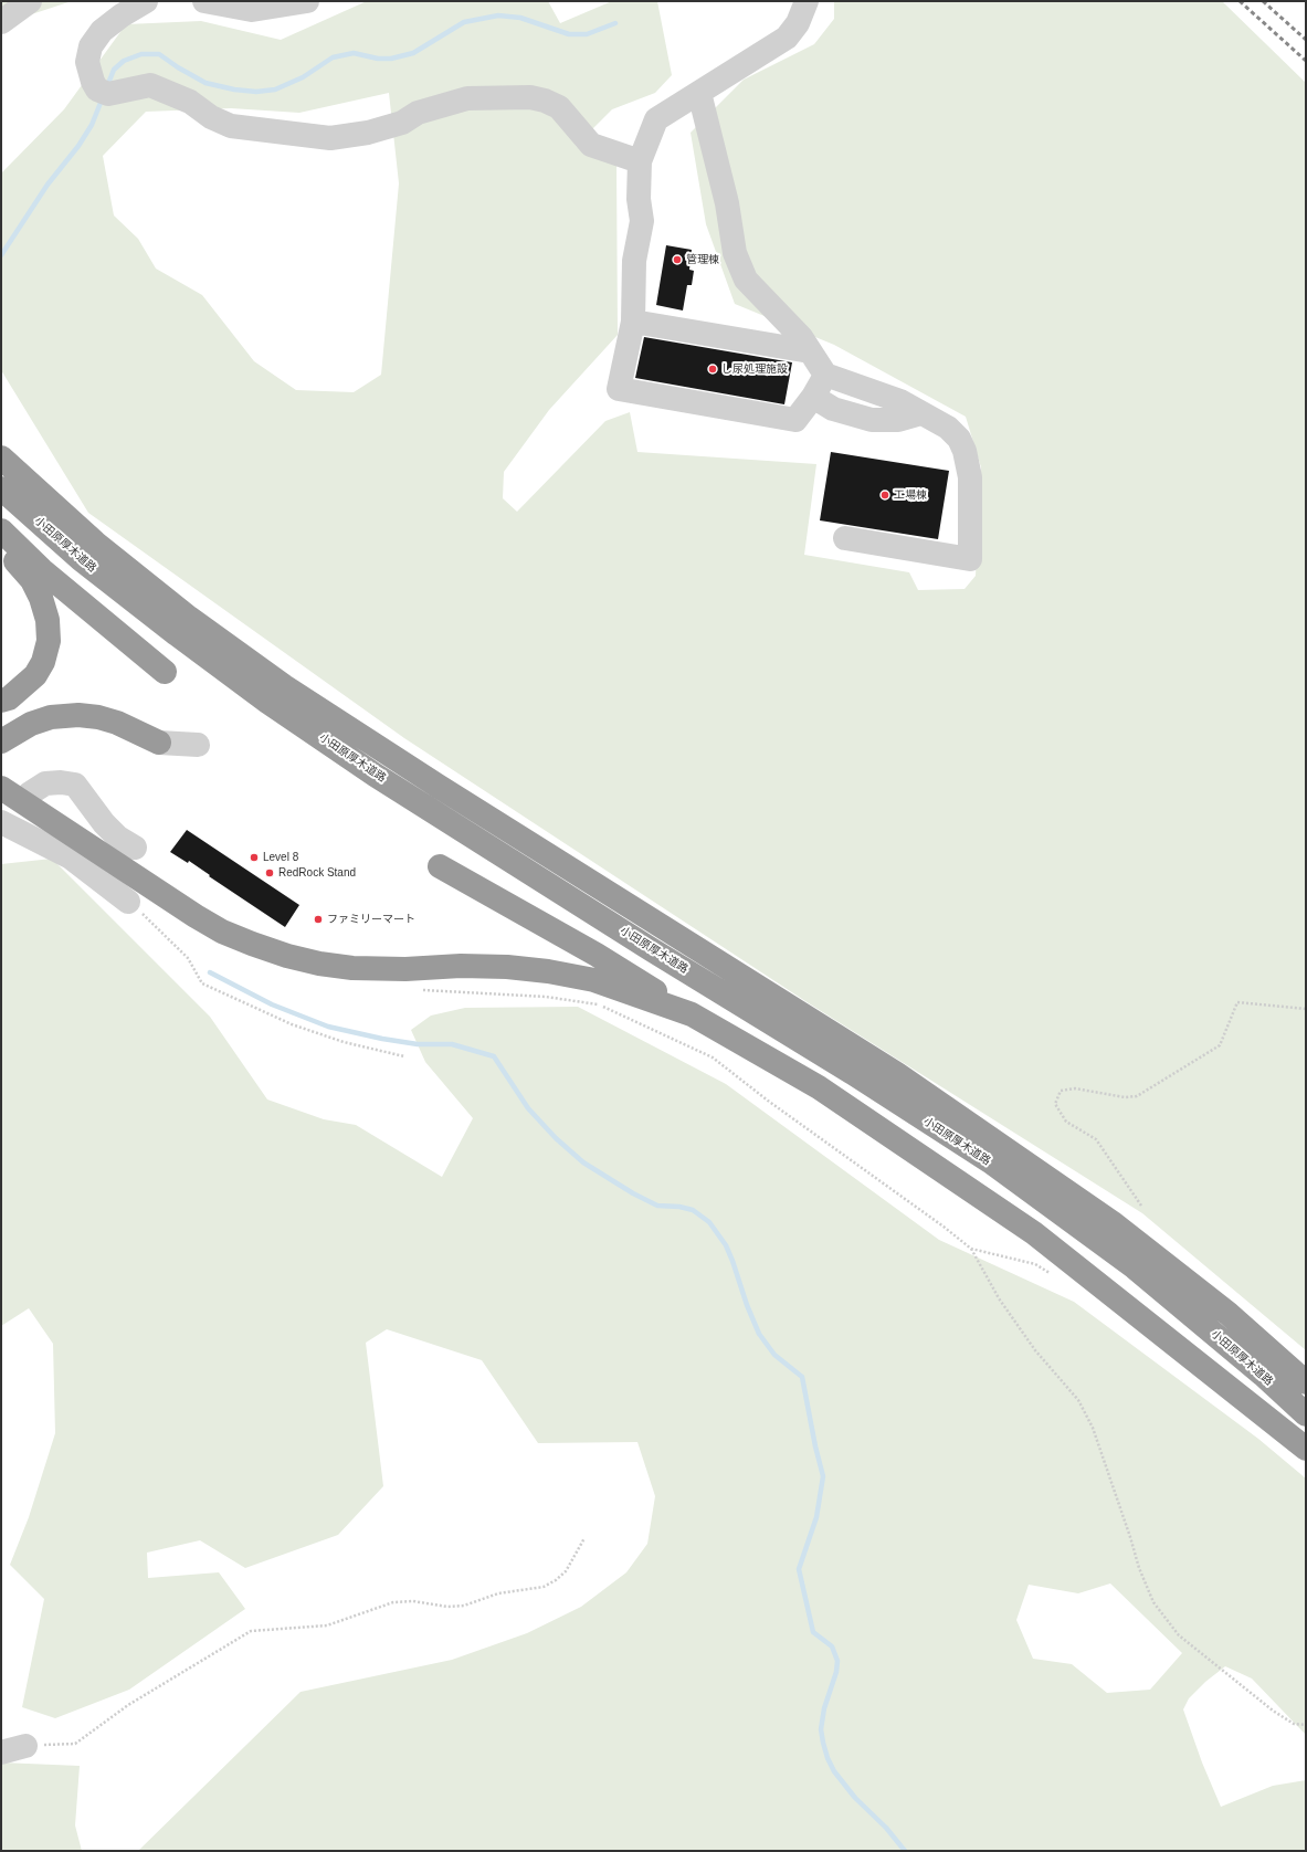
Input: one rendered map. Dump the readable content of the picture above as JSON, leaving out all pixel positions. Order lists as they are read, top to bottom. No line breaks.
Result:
{"streets":{"highway":["小田原厚木道路"]},"places":["管理棟","し尿処理施設","工場棟","Level 8","RedRock Stand","ファミリーマート"]}
